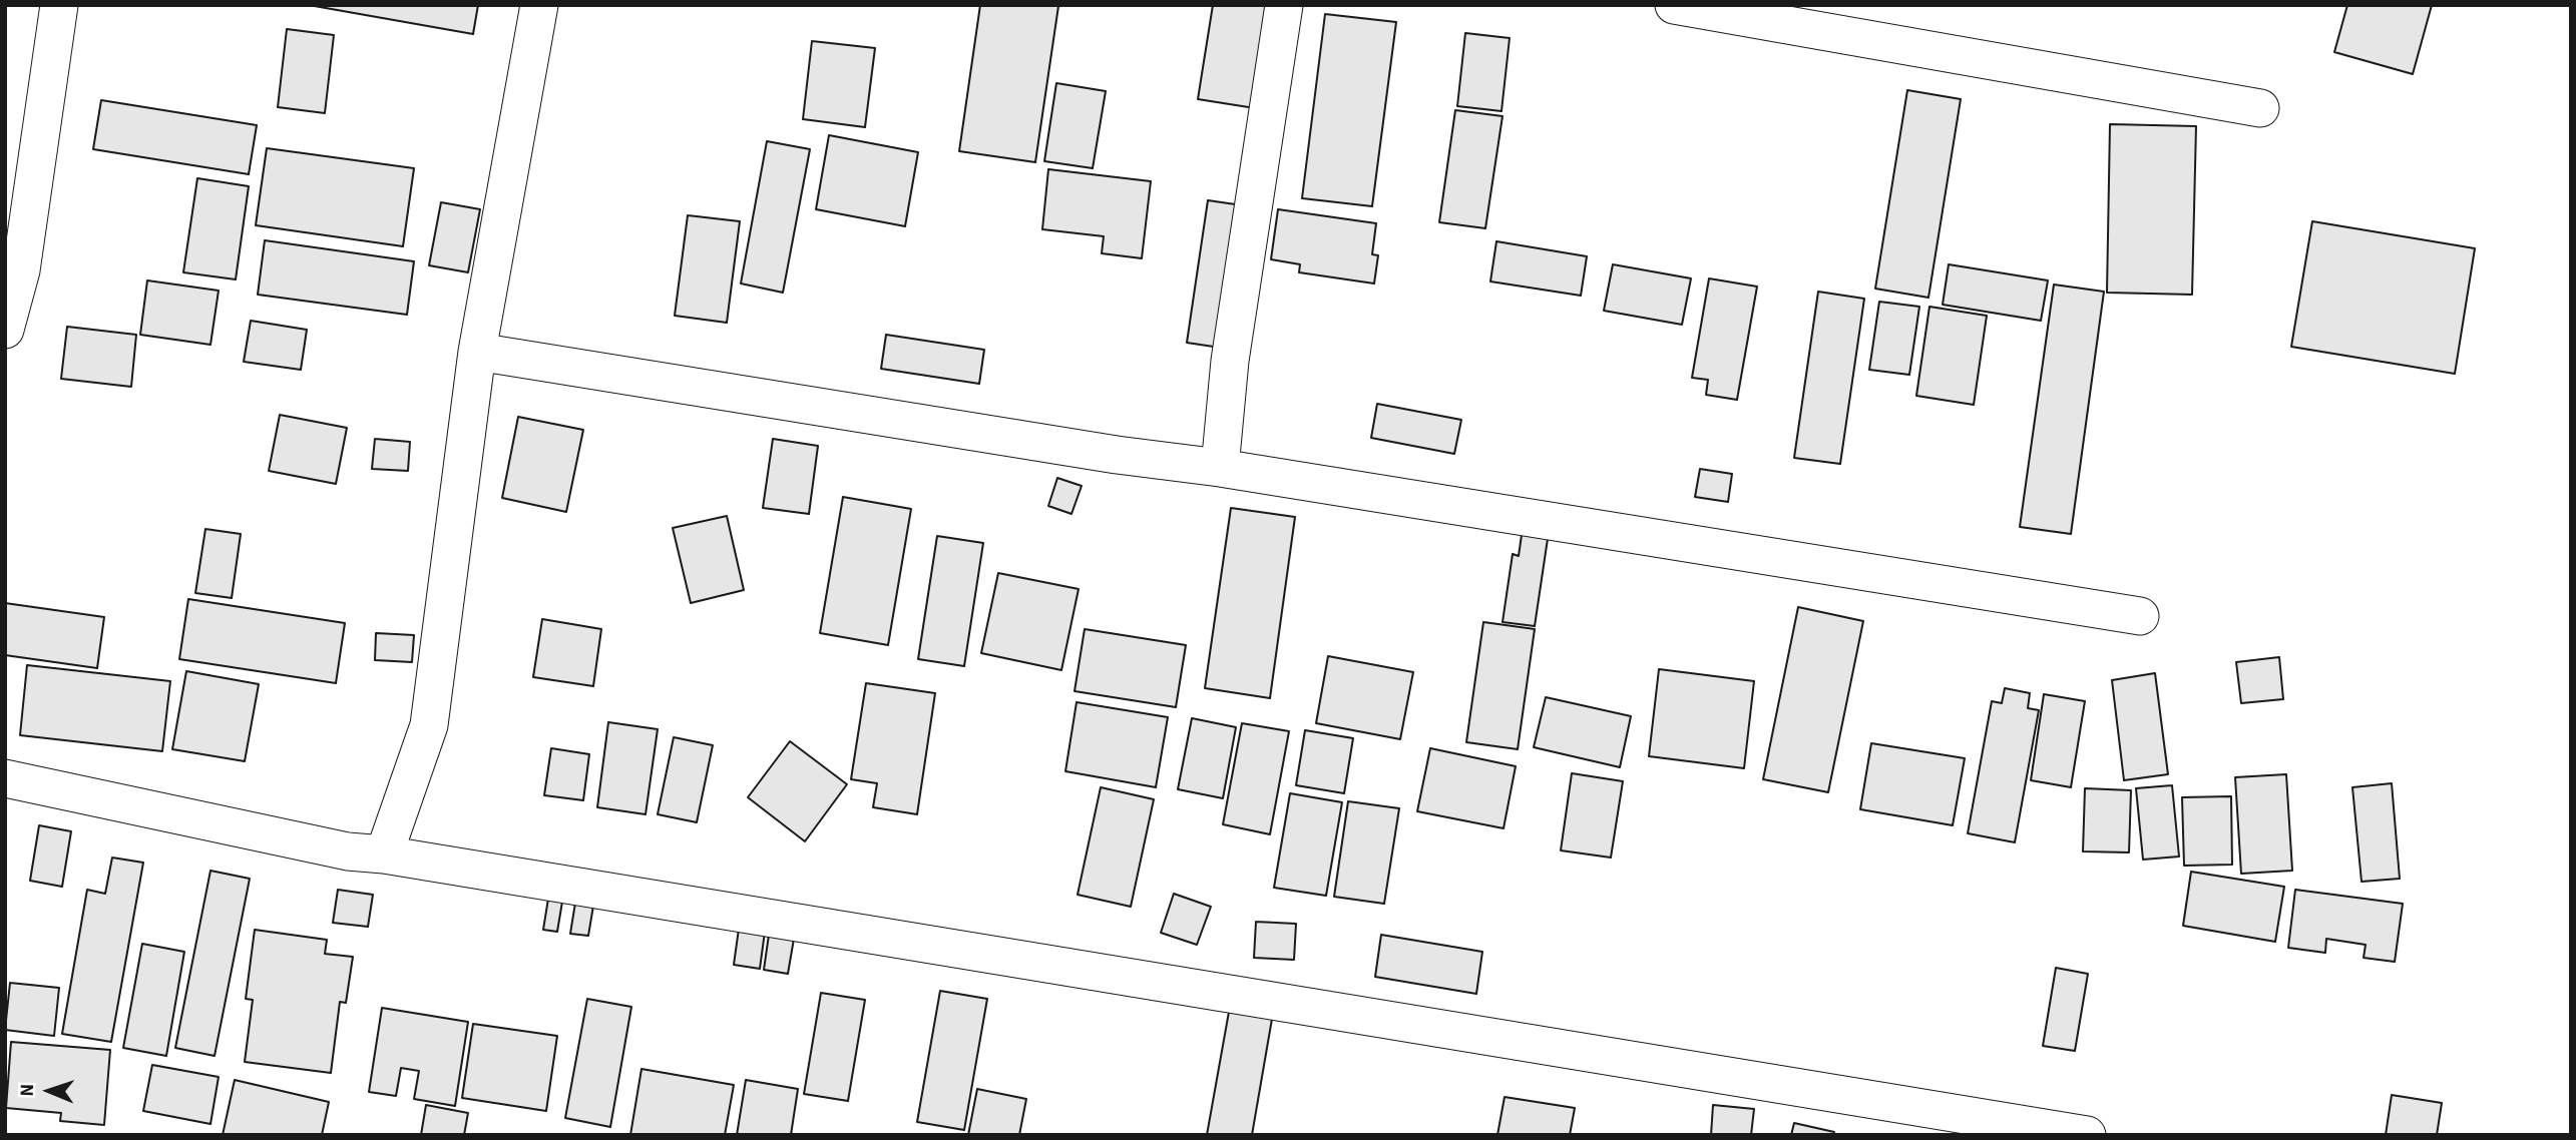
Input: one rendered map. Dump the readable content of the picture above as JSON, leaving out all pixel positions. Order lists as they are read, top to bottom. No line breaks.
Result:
{"north":"left"}
